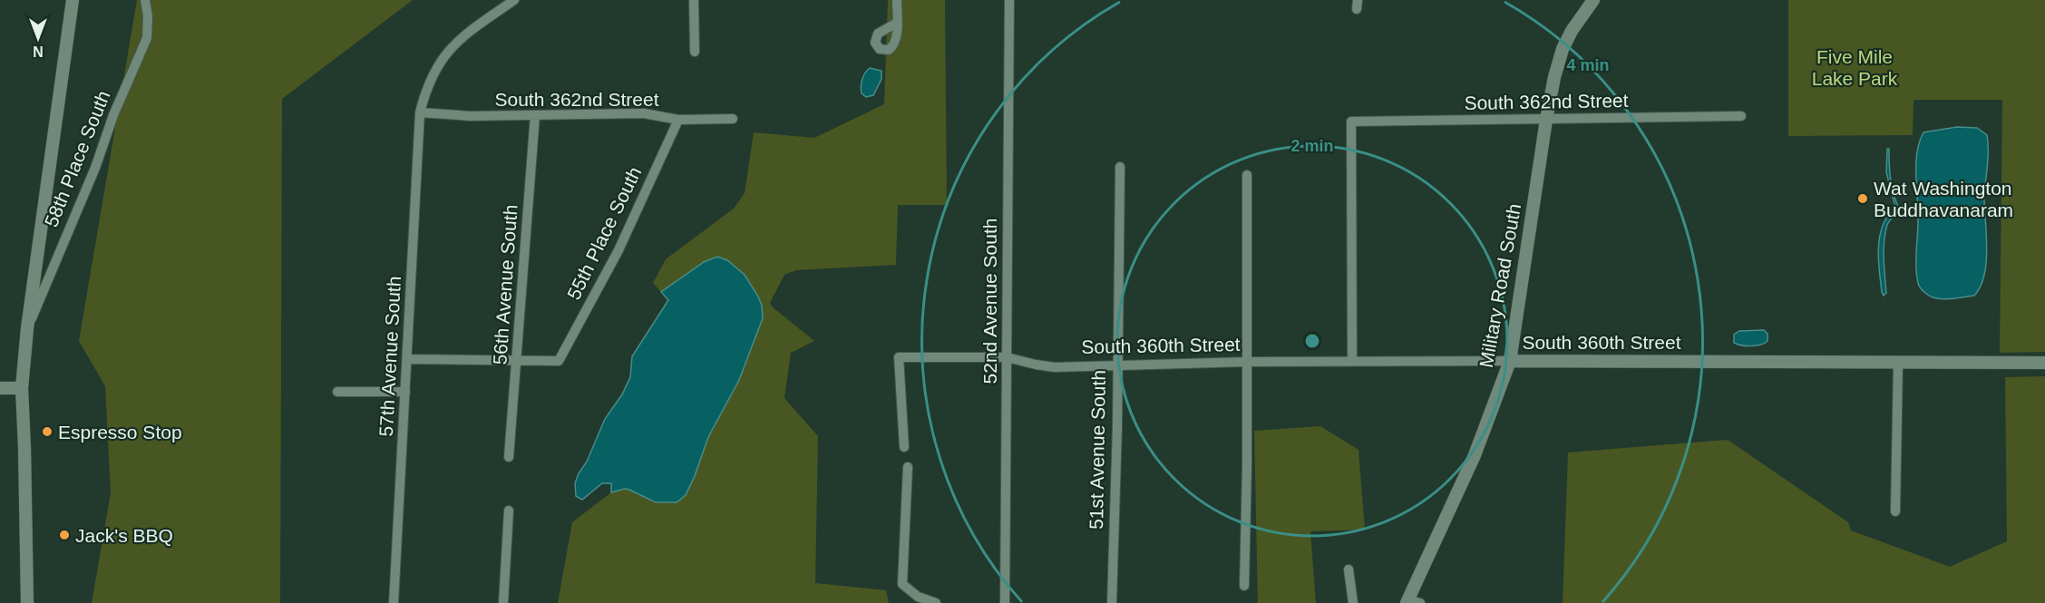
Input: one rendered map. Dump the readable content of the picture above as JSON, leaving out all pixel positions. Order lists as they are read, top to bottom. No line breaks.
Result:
{"streets":{"main road":["Military Road South","South 360th Street"],"street":["South 362nd Street","58th Place South","55th Place South","56th Avenue South","52nd Avenue South","57th Avenue South","51st Avenue South"]},"crossings":[["South 362nd Street","55th Place South"],["South 362nd Street","56th Avenue South"],["South 362nd Street","Military Road South"],["South 362nd Street","South 360th Street"],["South 362nd Street","57th Avenue South"],["55th Place South","56th Avenue South"],["Military Road South","South 360th Street"],["52nd Avenue South","South 360th Street"],["South 360th Street","51st Avenue South"]],"parks":["Five Mile Lake Park"],"places":["Wat Washington Buddhavanaram","Espresso Stop","Jack's BBQ"],"north":"bottom","rings":["4 min","2 min"]}
